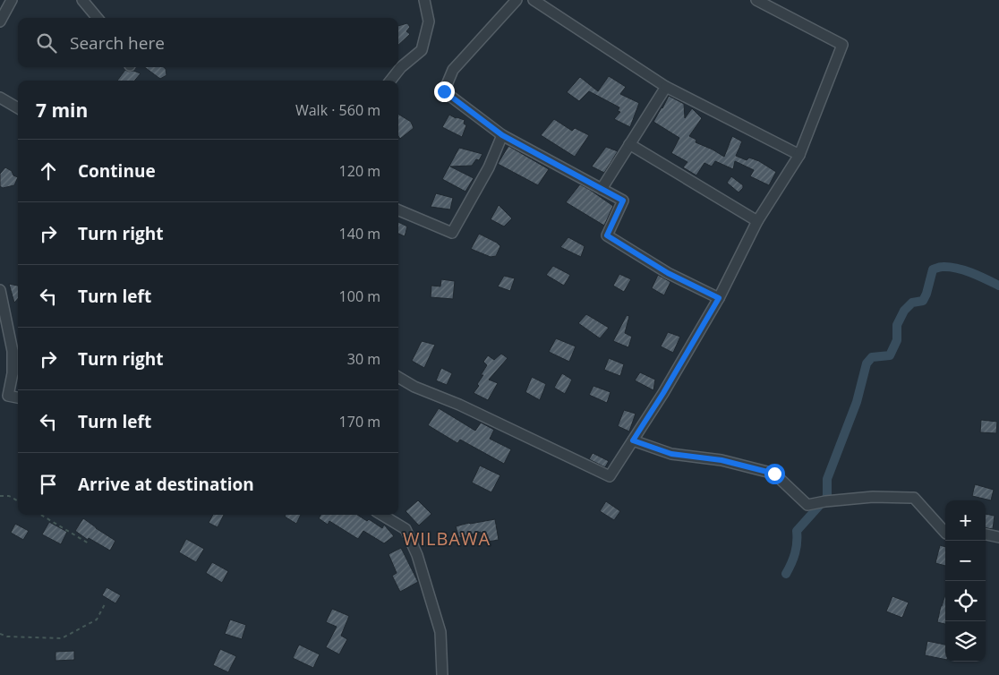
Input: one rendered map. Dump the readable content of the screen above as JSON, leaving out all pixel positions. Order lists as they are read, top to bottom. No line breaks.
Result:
{"districts":["WILBAWA"],"page":{"search":"Search here","heading":["7 min","Walk · 560 m"],"list":[["Continue","120 m"],["Turn right","140 m"],["Turn left","100 m"],["Turn right","30 m"],["Turn left","170 m"],"Arrive at destination"],"map_buttons":["+","−"]}}
